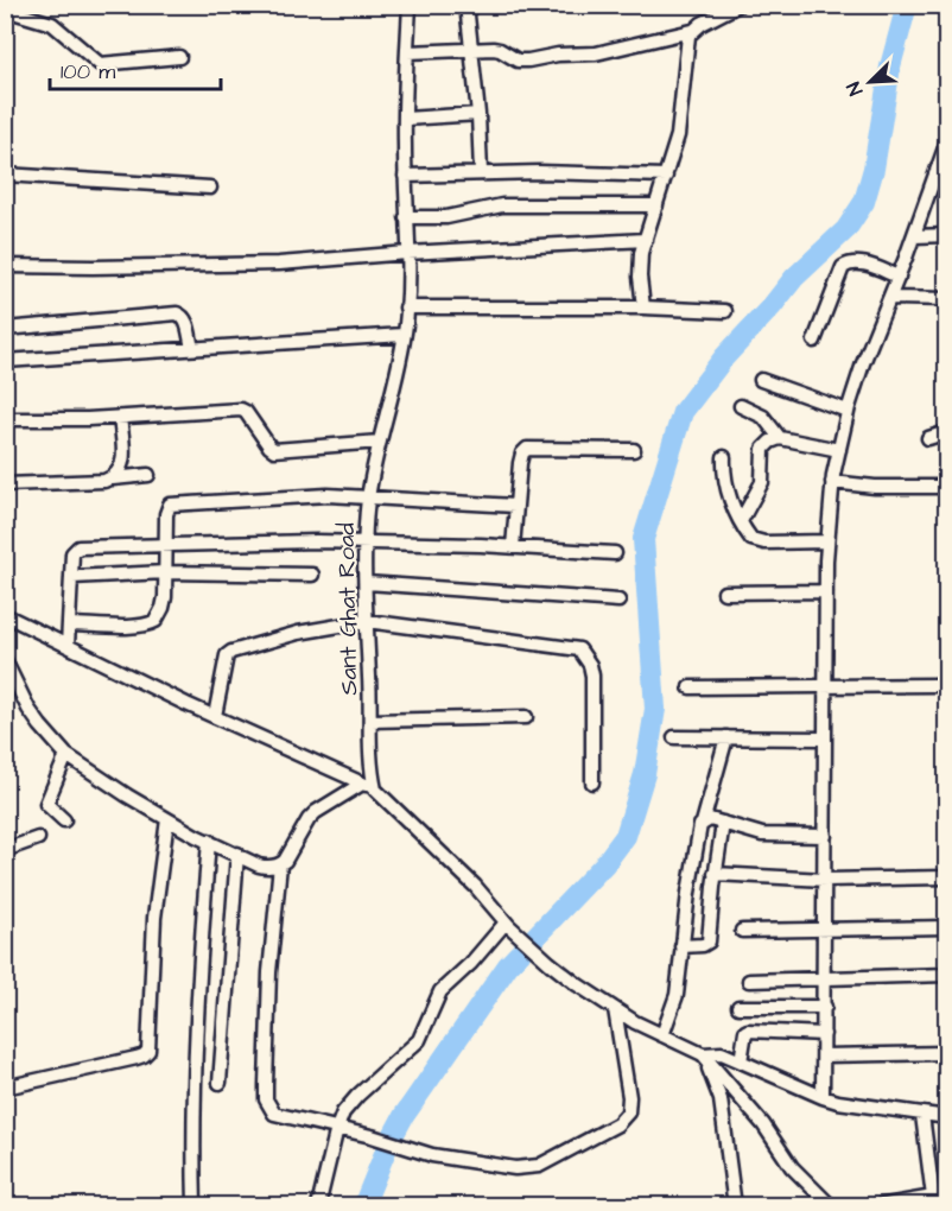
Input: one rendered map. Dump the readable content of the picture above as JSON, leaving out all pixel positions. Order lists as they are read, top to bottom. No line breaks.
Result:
{"streets":{"street":["Sant Ghat Road"]},"scale_bar":"100 m","north":"bottom left"}
